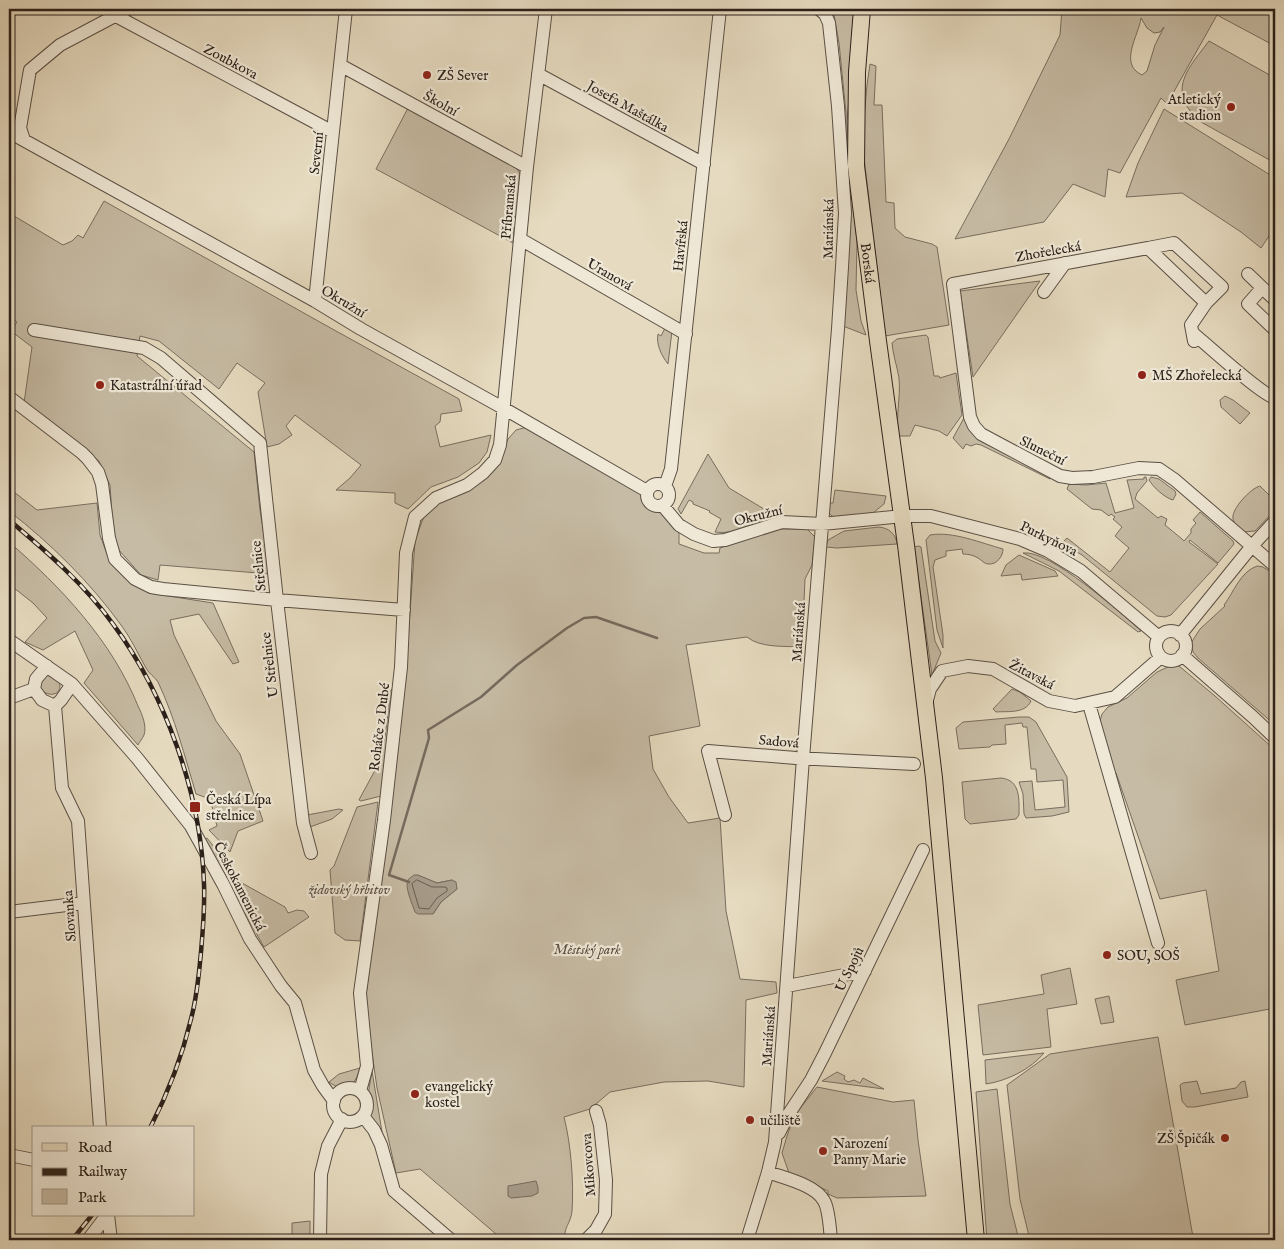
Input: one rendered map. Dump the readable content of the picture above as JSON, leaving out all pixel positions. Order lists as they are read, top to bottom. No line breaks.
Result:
{"streets":{"main road":["Borská"],"street":["Zoubkova","Školní","Josefa Maštálka","Severní","Příbramská","Mariánská","Havířská","Zhořelecká","Uranová","Okružní","Sluneční","Purkyňova","Střelnice","U Střelnice","Žitavská","Roháče z Dubé","Sadová","Českokamenická","Slovanka","U Spojů","Mikovcova"]},"crossings":[["Zoubkova","Severní"],["Školní","Severní"],["Školní","Příbramská"],["Josefa Maštálka","Příbramská"],["Josefa Maštálka","Havířská"],["Severní","Okružní"],["Příbramská","Uranová"],["Příbramská","Okružní"],["Příbramská","Roháče z Dubé"],["Mariánská","Okružní"],["Mariánská","Sadová"],["Mariánská","U Spojů"],["Havířská","Uranová"],["Havířská","Okružní"],["Zhořelecká","Sluneční"],["Borská","Okružní"],["Borská","Purkyňova"],["Borská","Žitavská"],["Okružní","Purkyňova"],["Okružní","Roháče z Dubé"],["Purkyňova","Žitavská"],["Střelnice","U Střelnice"],["Roháče z Dubé","Českokamenická"]],"parks":["židovský hřbitov","Městský park"],"places":{"other":["ZŠ Sever","Atletický stadion","MŠ Zhořelecká","Katastrální úřad","SOU, SOŠ","evangelický kostel","učiliště","ZŠ Špičák","Narození Panny Marie"],"transit":["Česká Lípa střelnice"]},"legend":["Road","Railway","Park"]}
